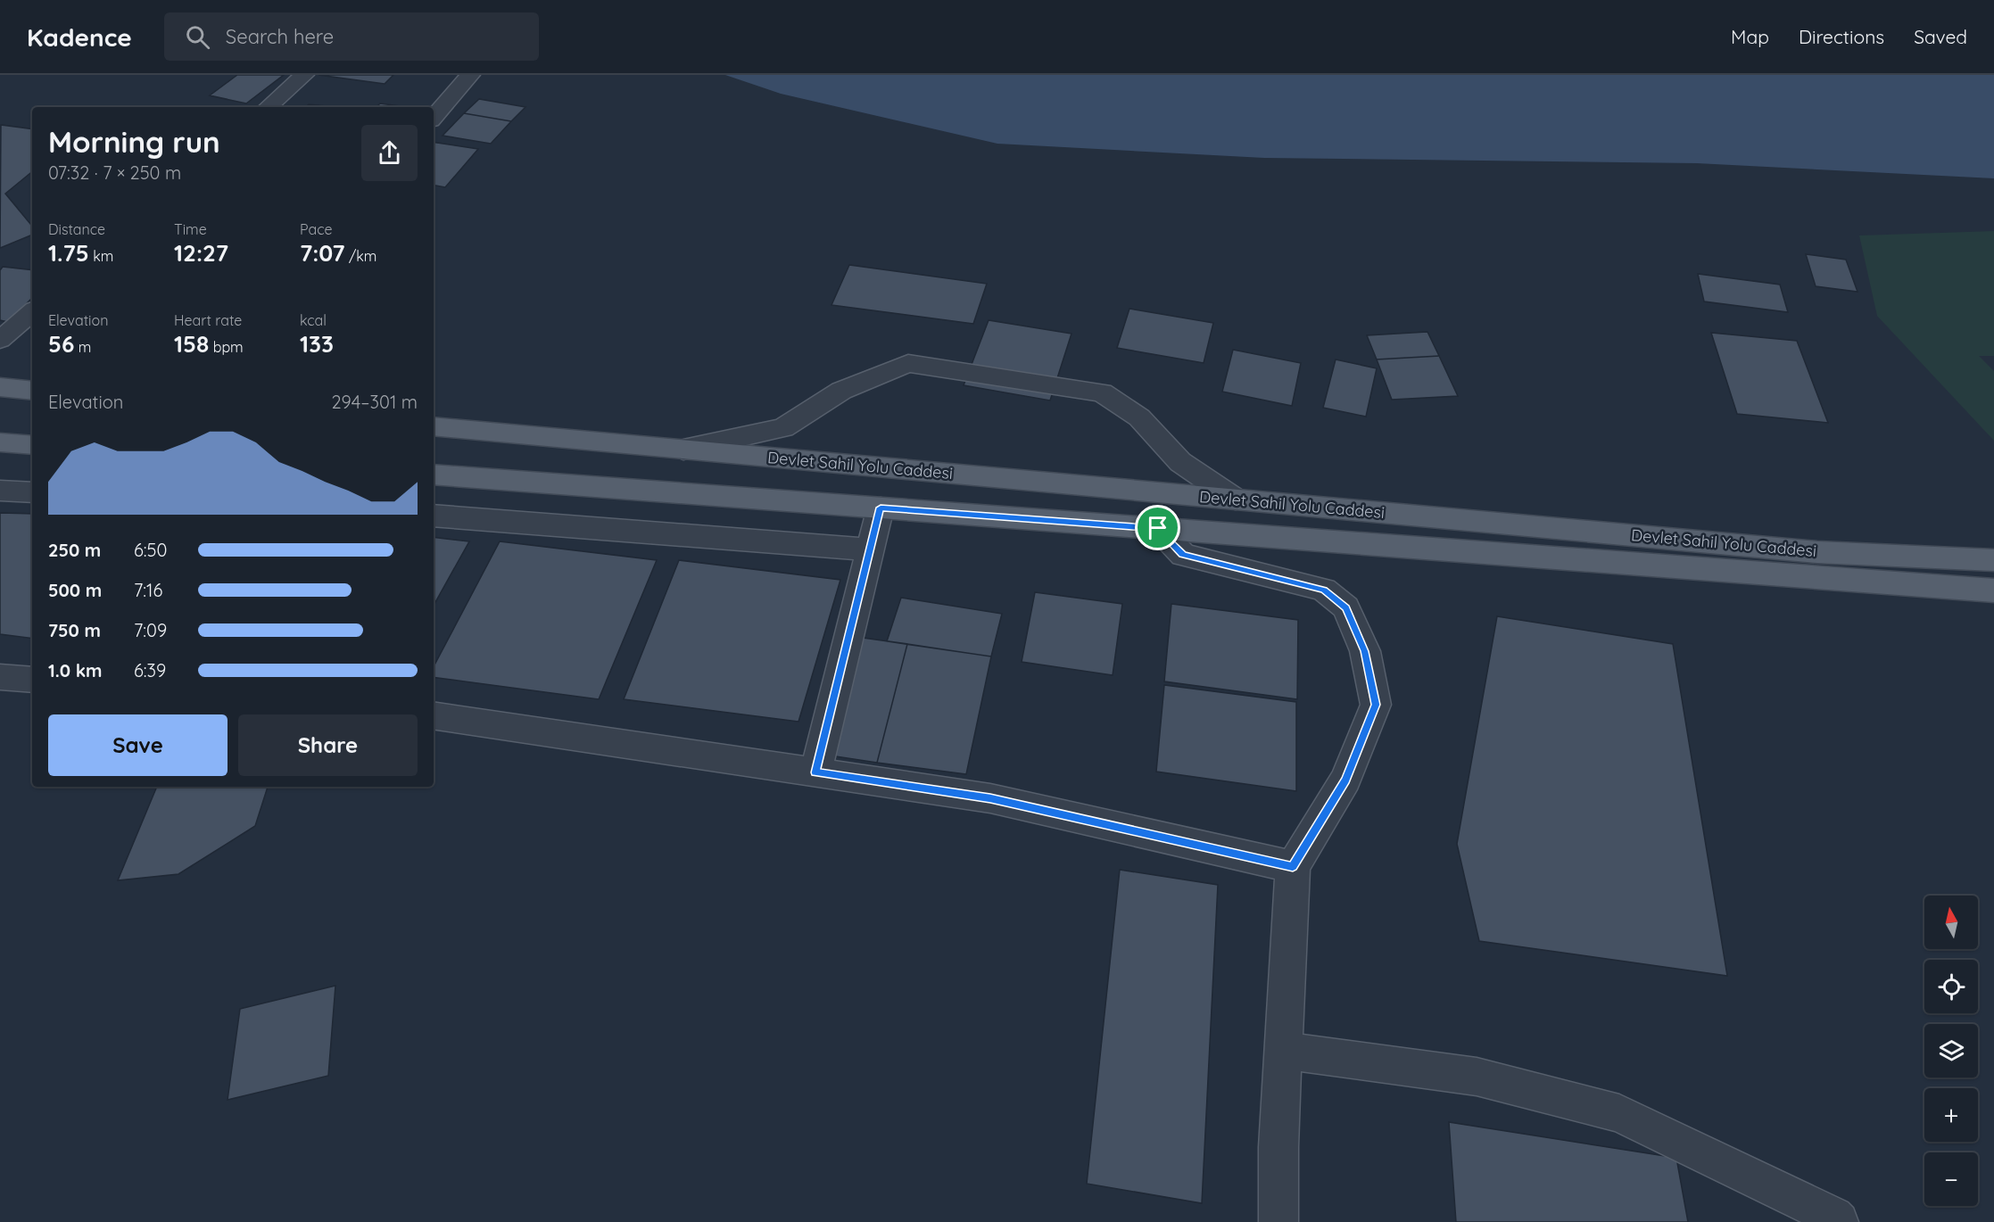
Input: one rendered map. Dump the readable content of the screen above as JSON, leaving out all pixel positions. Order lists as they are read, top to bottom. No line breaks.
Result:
{"streets":{"main road":["Devlet Sahil Yolu Caddesi"]},"north":"top","page":{"header":"Kadence","search":"Search here","nav":["Map","Directions","Saved"],"heading":["Morning run","07:32 · 7 × 250 m"],"stats":[["Distance","1.75 km"],["Time","12:27"],["Pace","7:07 /km"],["Elevation","56 m"],["Heart rate","158 bpm"],["kcal","133"]],"chart":["Elevation","294–301 m"],"list":[{"name":"250 m","note":"6:50"},{"name":"500 m","note":"7:16"},{"name":"750 m","note":"7:09"},{"name":"1.0 km","note":"6:39"}],"buttons":["Save","Share"],"map_buttons":["+","−"]}}
